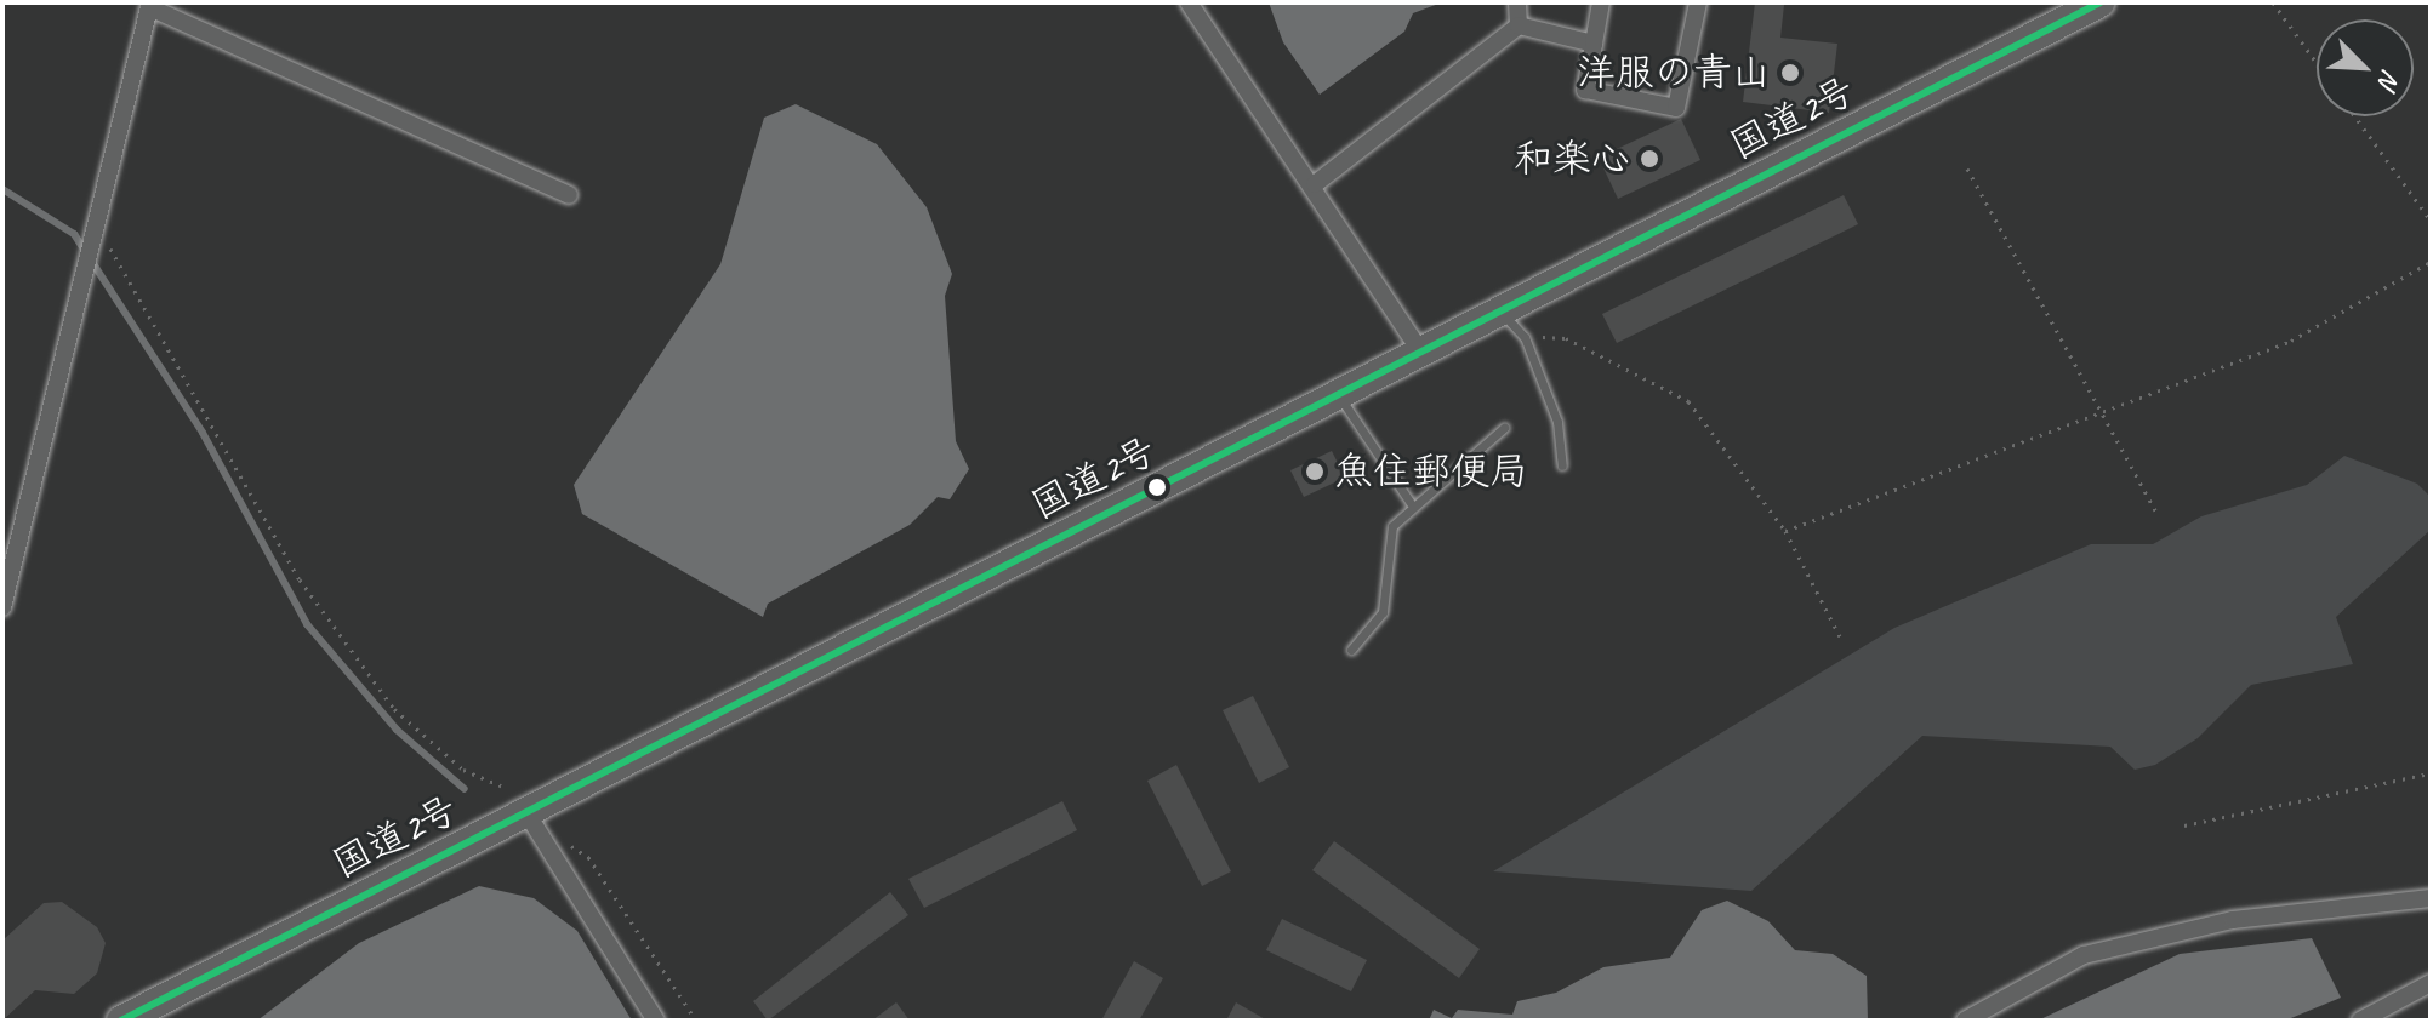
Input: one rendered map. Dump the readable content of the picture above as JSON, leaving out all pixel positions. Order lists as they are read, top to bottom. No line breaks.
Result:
{"streets":{"highway":["国道2号"]},"places":["洋服の青山","和楽心","魚住郵便局"],"north":"bottom right"}
